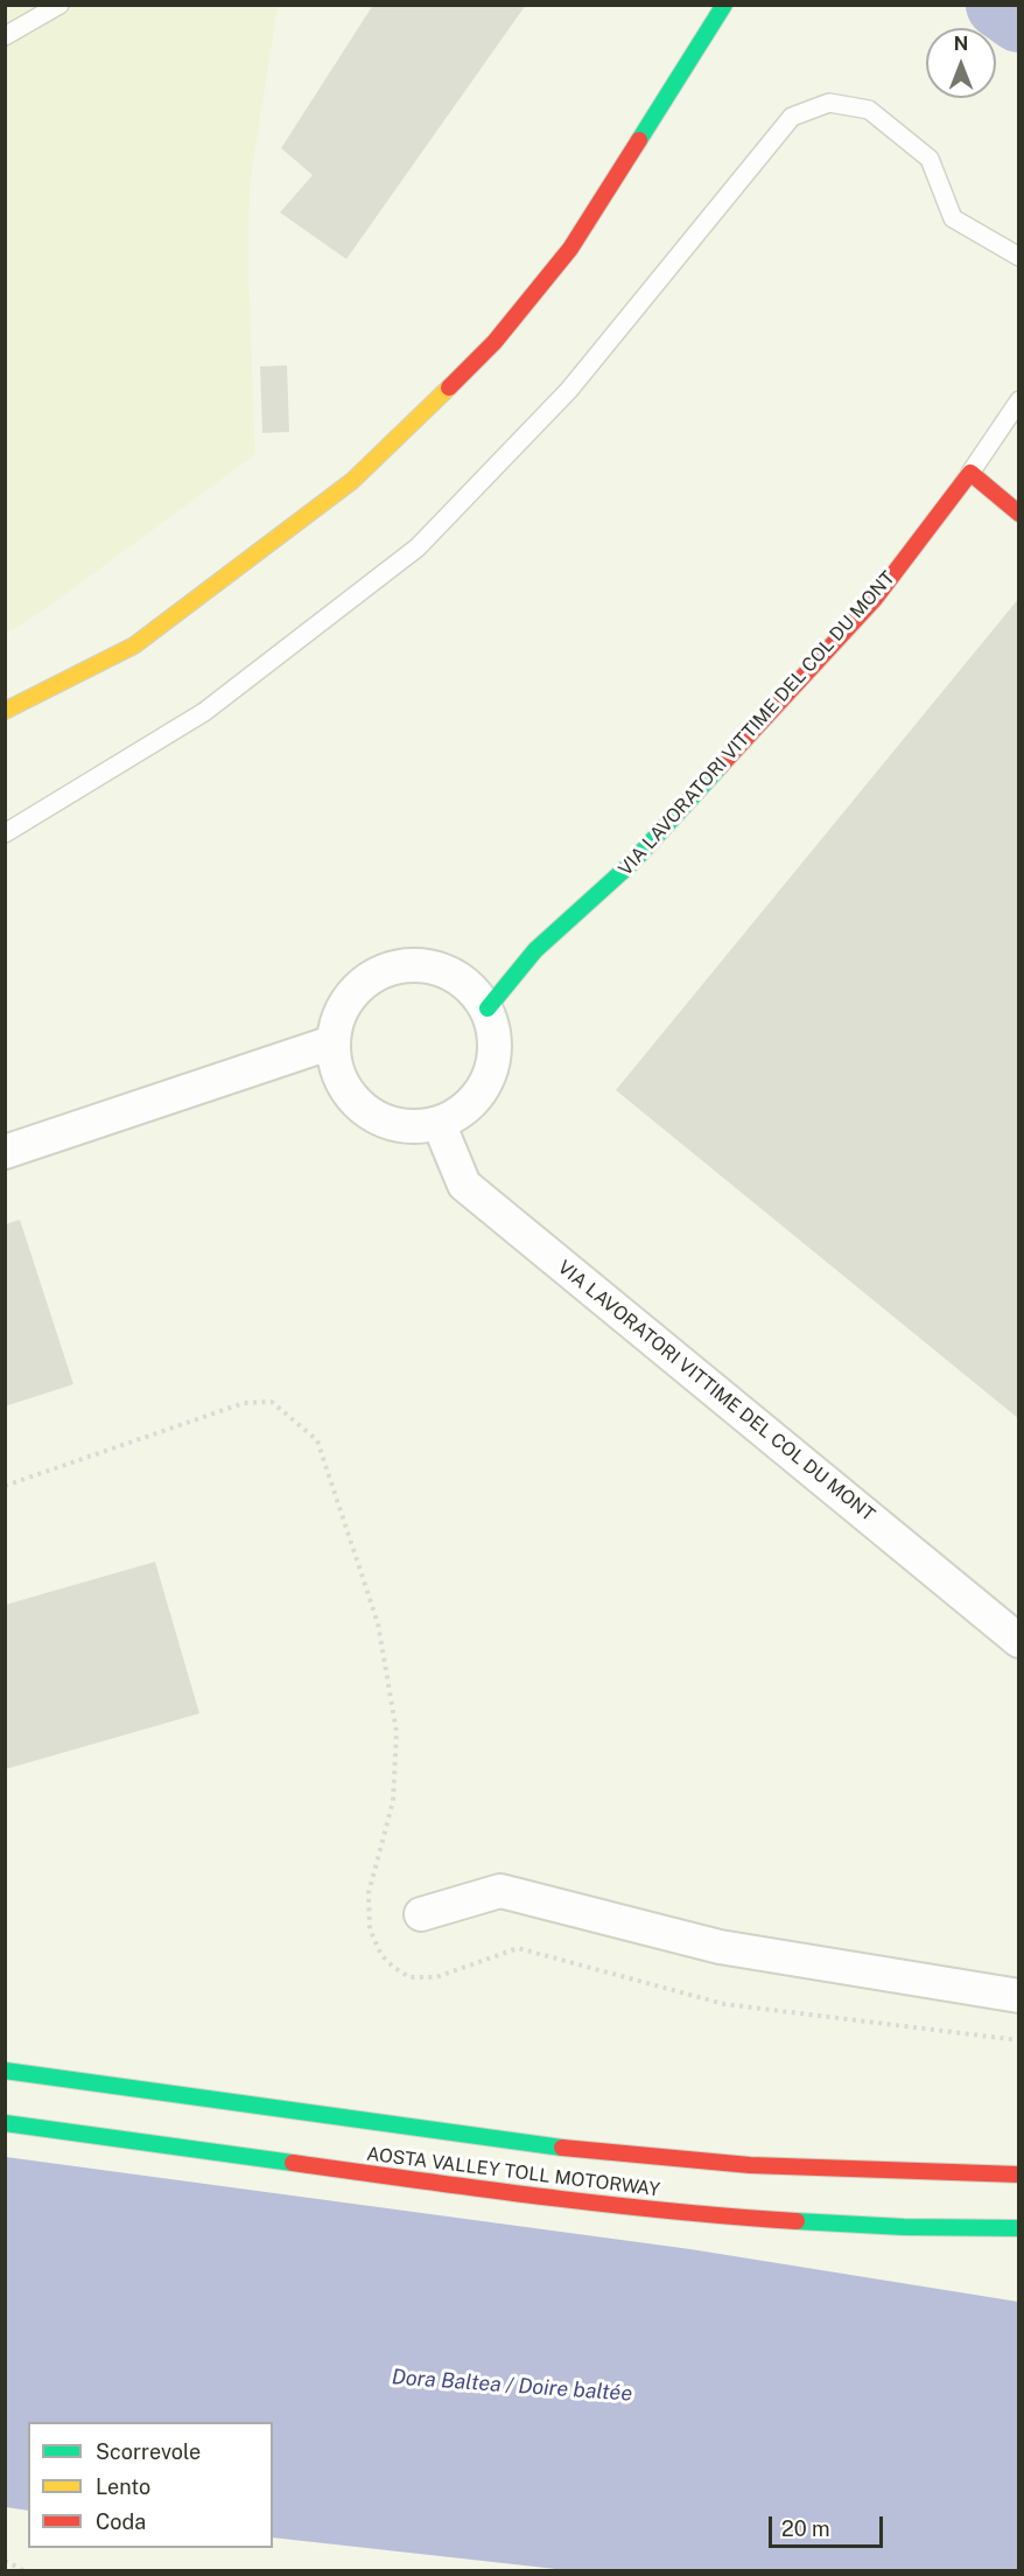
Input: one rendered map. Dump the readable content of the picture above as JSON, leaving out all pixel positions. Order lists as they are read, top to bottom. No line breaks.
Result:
{"streets":{"main road":["VIA LAVORATORI VITTIME DEL COL DU MONT","AOSTA VALLEY TOLL MOTORWAY"]},"water":["Dora Baltea / Doire baltée"],"legend":["Scorrevole","Lento","Coda"],"scale_bar":"20 m","north":"top"}
